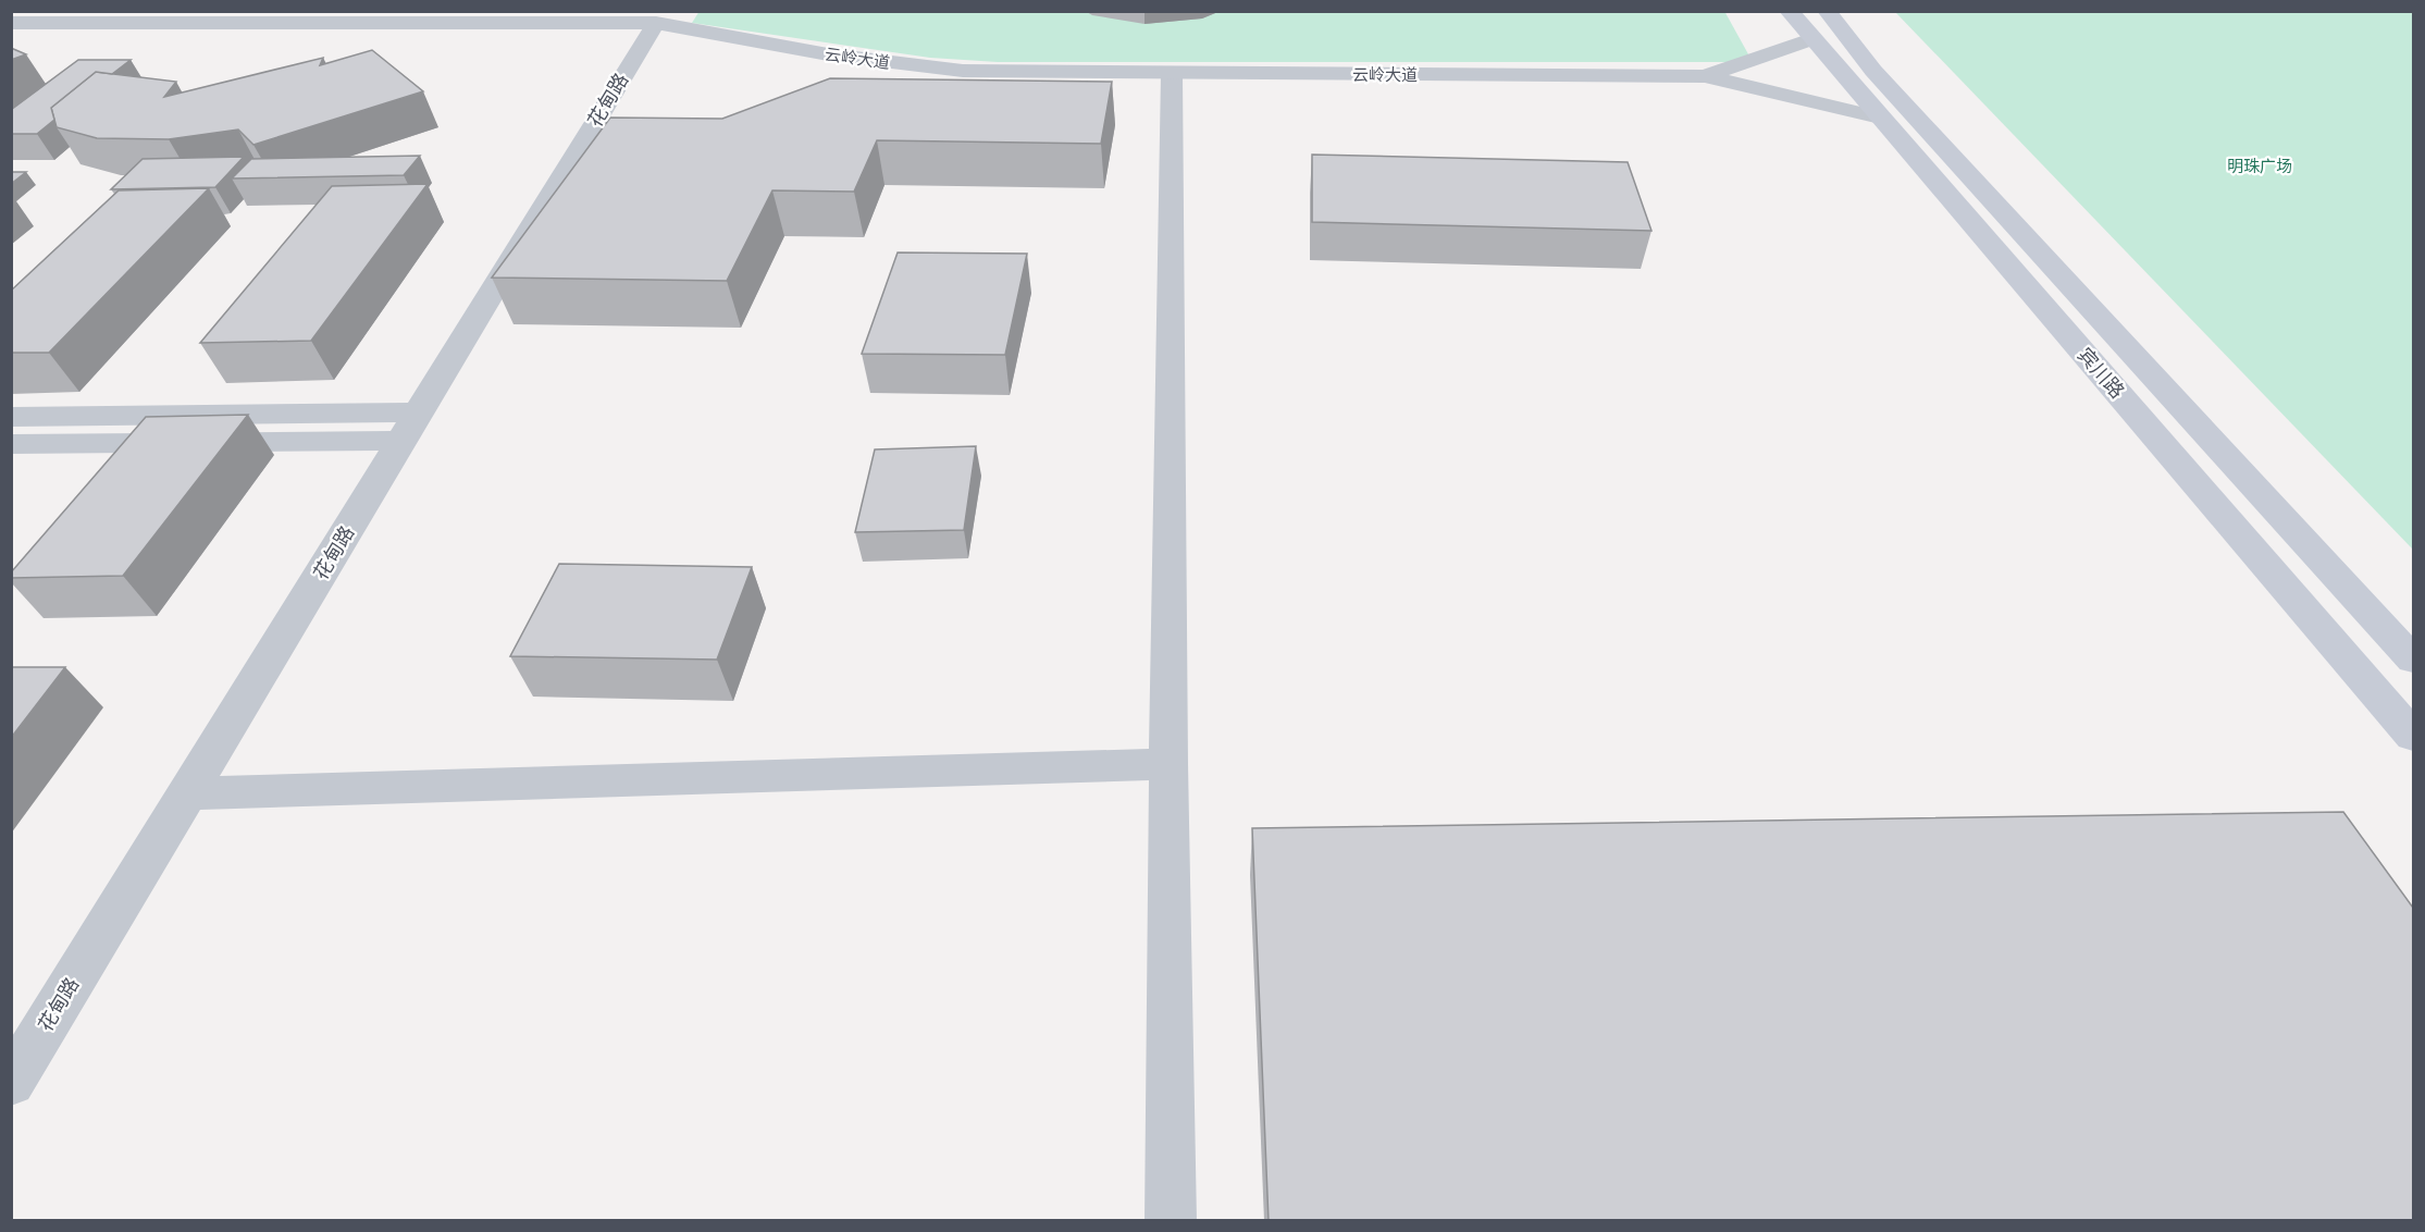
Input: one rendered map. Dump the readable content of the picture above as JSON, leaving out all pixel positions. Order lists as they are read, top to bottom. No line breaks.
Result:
{"streets":{"main road":["宾川路"],"street":["云岭大道","花甸路"]},"crossings":[["云岭大道","花甸路"]],"parks":["明珠广场"]}
